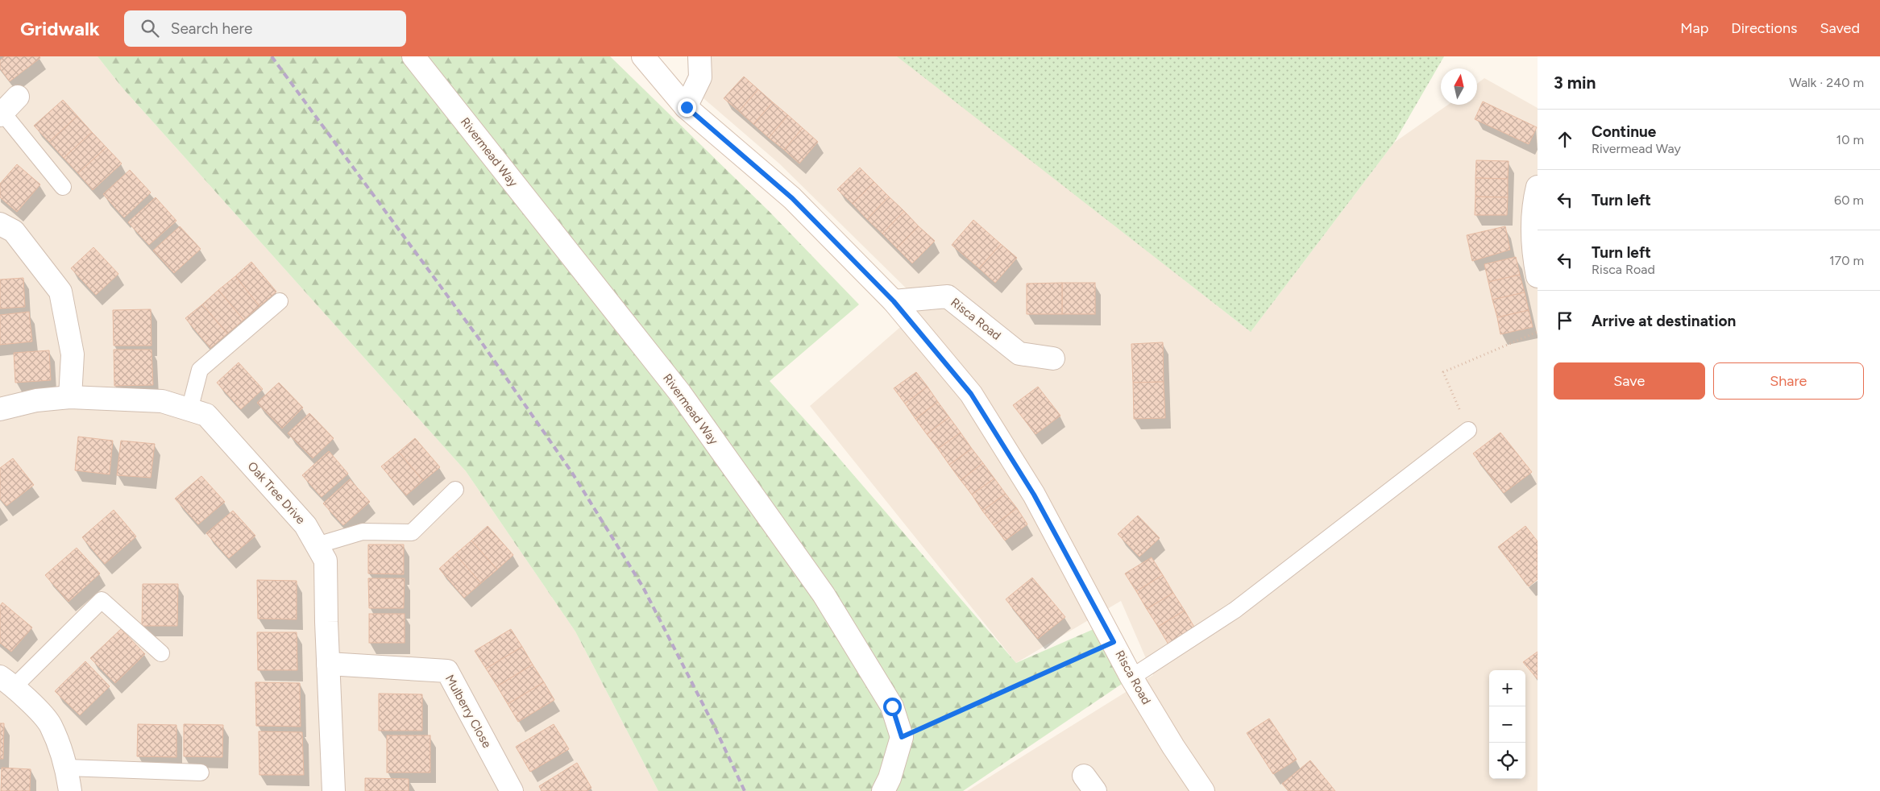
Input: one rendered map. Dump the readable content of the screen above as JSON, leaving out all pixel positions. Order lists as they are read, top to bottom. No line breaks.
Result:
{"streets":{"street":["Rivermead Way","Risca Road","Oak Tree Drive","Mulberry Close"]},"crossings":[["Oak Tree Drive","Mulberry Close"]],"north":"top","page":{"header":"Gridwalk","search":"Search here","nav":["Map","Directions","Saved"],"heading":["3 min","Walk · 240 m"],"list":[["Continue","Rivermead Way","10 m"],["Turn left","60 m"],["Turn left","Risca Road","170 m"],"Arrive at destination"],"buttons":["Save","Share"],"map_buttons":["+","−"]}}
